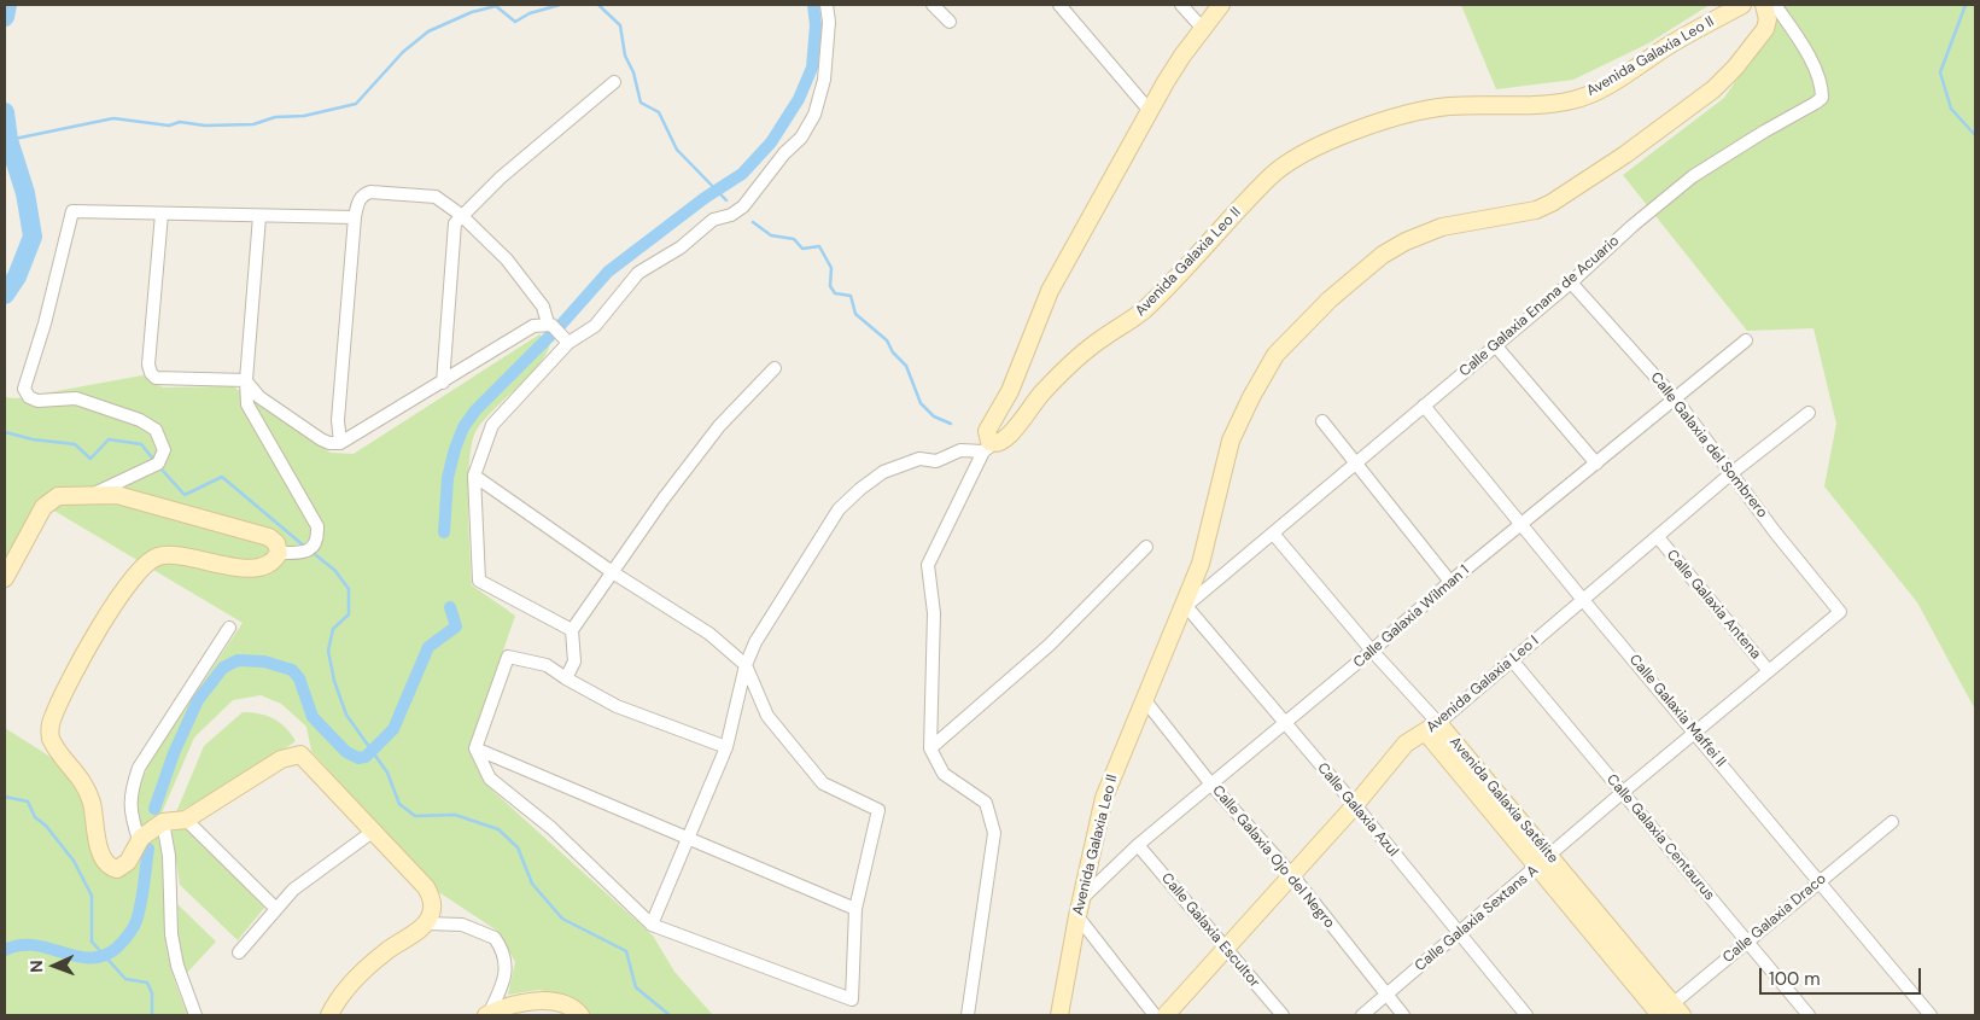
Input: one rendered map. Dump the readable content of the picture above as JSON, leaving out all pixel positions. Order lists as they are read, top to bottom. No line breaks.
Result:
{"streets":{"street":["Avenida Galaxia Leo II","Calle Galaxia Enana de Acuario","Calle Galaxia del Sombrero","Calle Galaxia Antena","Calle Galaxia Wilman 1","Avenida Galaxia Leo I","Calle Galaxia Maffei II","Avenida Galaxia Satélite","Calle Galaxia Azul","Calle Galaxia Centaurus","Calle Galaxia Ojo del Negro","Calle Galaxia Sextans A","Calle Galaxia Draco","Calle Galaxia Escultor"]},"crossings":[["Avenida Galaxia Leo II","Calle Galaxia Enana de Acuario"],["Avenida Galaxia Leo II","Calle Galaxia Wilman 1"],["Avenida Galaxia Leo II","Calle Galaxia Azul"],["Avenida Galaxia Leo II","Calle Galaxia Ojo del Negro"],["Calle Galaxia Enana de Acuario","Calle Galaxia del Sombrero"],["Calle Galaxia Enana de Acuario","Calle Galaxia Maffei II"],["Calle Galaxia Enana de Acuario","Avenida Galaxia Satélite"],["Calle Galaxia Enana de Acuario","Calle Galaxia Azul"],["Calle Galaxia del Sombrero","Calle Galaxia Wilman 1"],["Calle Galaxia del Sombrero","Avenida Galaxia Leo I"],["Calle Galaxia del Sombrero","Calle Galaxia Sextans A"],["Calle Galaxia Antena","Avenida Galaxia Leo I"],["Calle Galaxia Antena","Calle Galaxia Sextans A"],["Calle Galaxia Wilman 1","Calle Galaxia Maffei II"],["Calle Galaxia Wilman 1","Avenida Galaxia Satélite"],["Calle Galaxia Wilman 1","Calle Galaxia Azul"],["Calle Galaxia Wilman 1","Calle Galaxia Ojo del Negro"],["Calle Galaxia Wilman 1","Calle Galaxia Escultor"],["Avenida Galaxia Leo I","Calle Galaxia Maffei II"],["Avenida Galaxia Leo I","Avenida Galaxia Satélite"],["Avenida Galaxia Leo I","Calle Galaxia Azul"],["Avenida Galaxia Leo I","Calle Galaxia Centaurus"],["Avenida Galaxia Leo I","Calle Galaxia Ojo del Negro"],["Avenida Galaxia Leo I","Calle Galaxia Escultor"],["Calle Galaxia Maffei II","Calle Galaxia Sextans A"],["Calle Galaxia Maffei II","Calle Galaxia Draco"],["Avenida Galaxia Satélite","Calle Galaxia Sextans A"],["Avenida Galaxia Satélite","Calle Galaxia Draco"],["Calle Galaxia Azul","Calle Galaxia Sextans A"],["Calle Galaxia Centaurus","Calle Galaxia Sextans A"],["Calle Galaxia Centaurus","Calle Galaxia Draco"],["Calle Galaxia Ojo del Negro","Calle Galaxia Sextans A"]],"scale_bar":"100 m","north":"left"}
